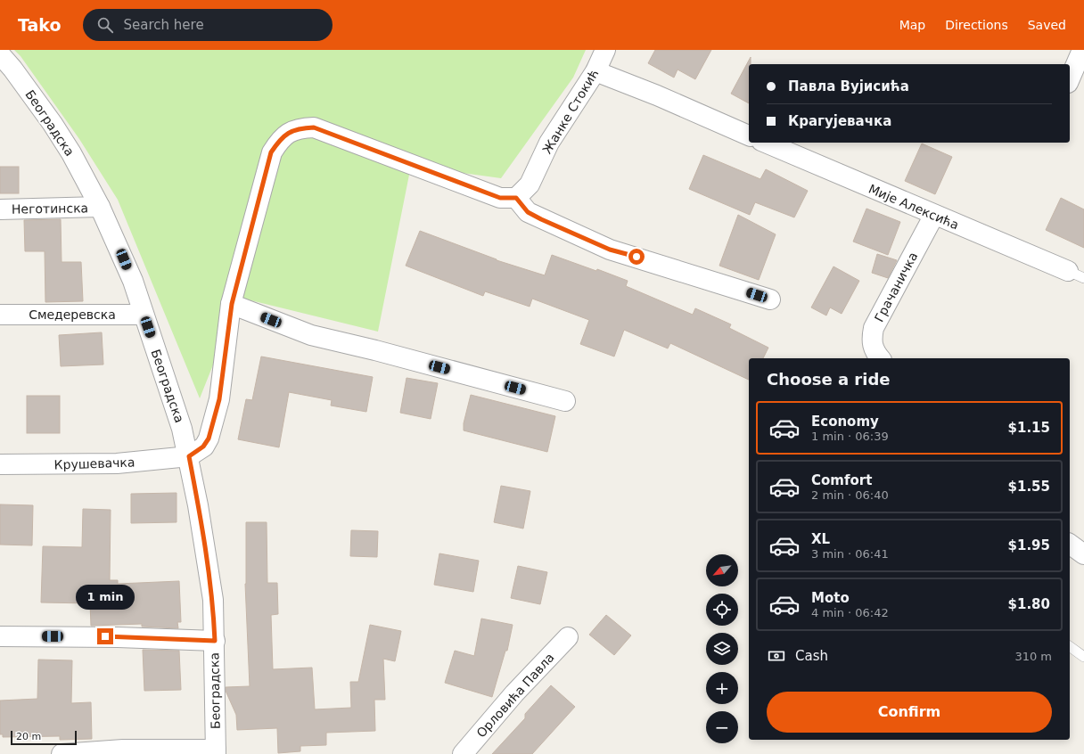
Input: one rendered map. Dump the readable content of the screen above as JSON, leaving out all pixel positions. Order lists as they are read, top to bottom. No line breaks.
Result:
{"streets":{"street":["Жанке Стокић","Београдска","Мије Алексића","Неготинска","Грачаничка","Смедеревска","Крушевачка","Орловића Павла"]},"crossings":[["Београдска","Неготинска"],["Београдска","Смедеревска"],["Београдска","Крушевачка"],["Мије Алексића","Грачаничка"]],"scale_bar":"20 m","north":"bottom left","page":{"header":"Tako","search":"Search here","nav":["Map","Directions","Saved"],"banner":["Павла Вујисића","Крагујевачка"],"heading":"Choose a ride","list":[{"name":"Economy","note":"1 min · 06:39","value":"$1.15"},{"name":"Comfort","note":"2 min · 06:40","value":"$1.55"},{"name":"XL","note":"3 min · 06:41","value":"$1.95"},{"name":"Moto","note":"4 min · 06:42","value":"$1.80"}],"map_buttons":["+","−"],"bubble":"1 min","pay":["Cash","310 m"],"buttons":"Confirm","scale":"20 m"}}
